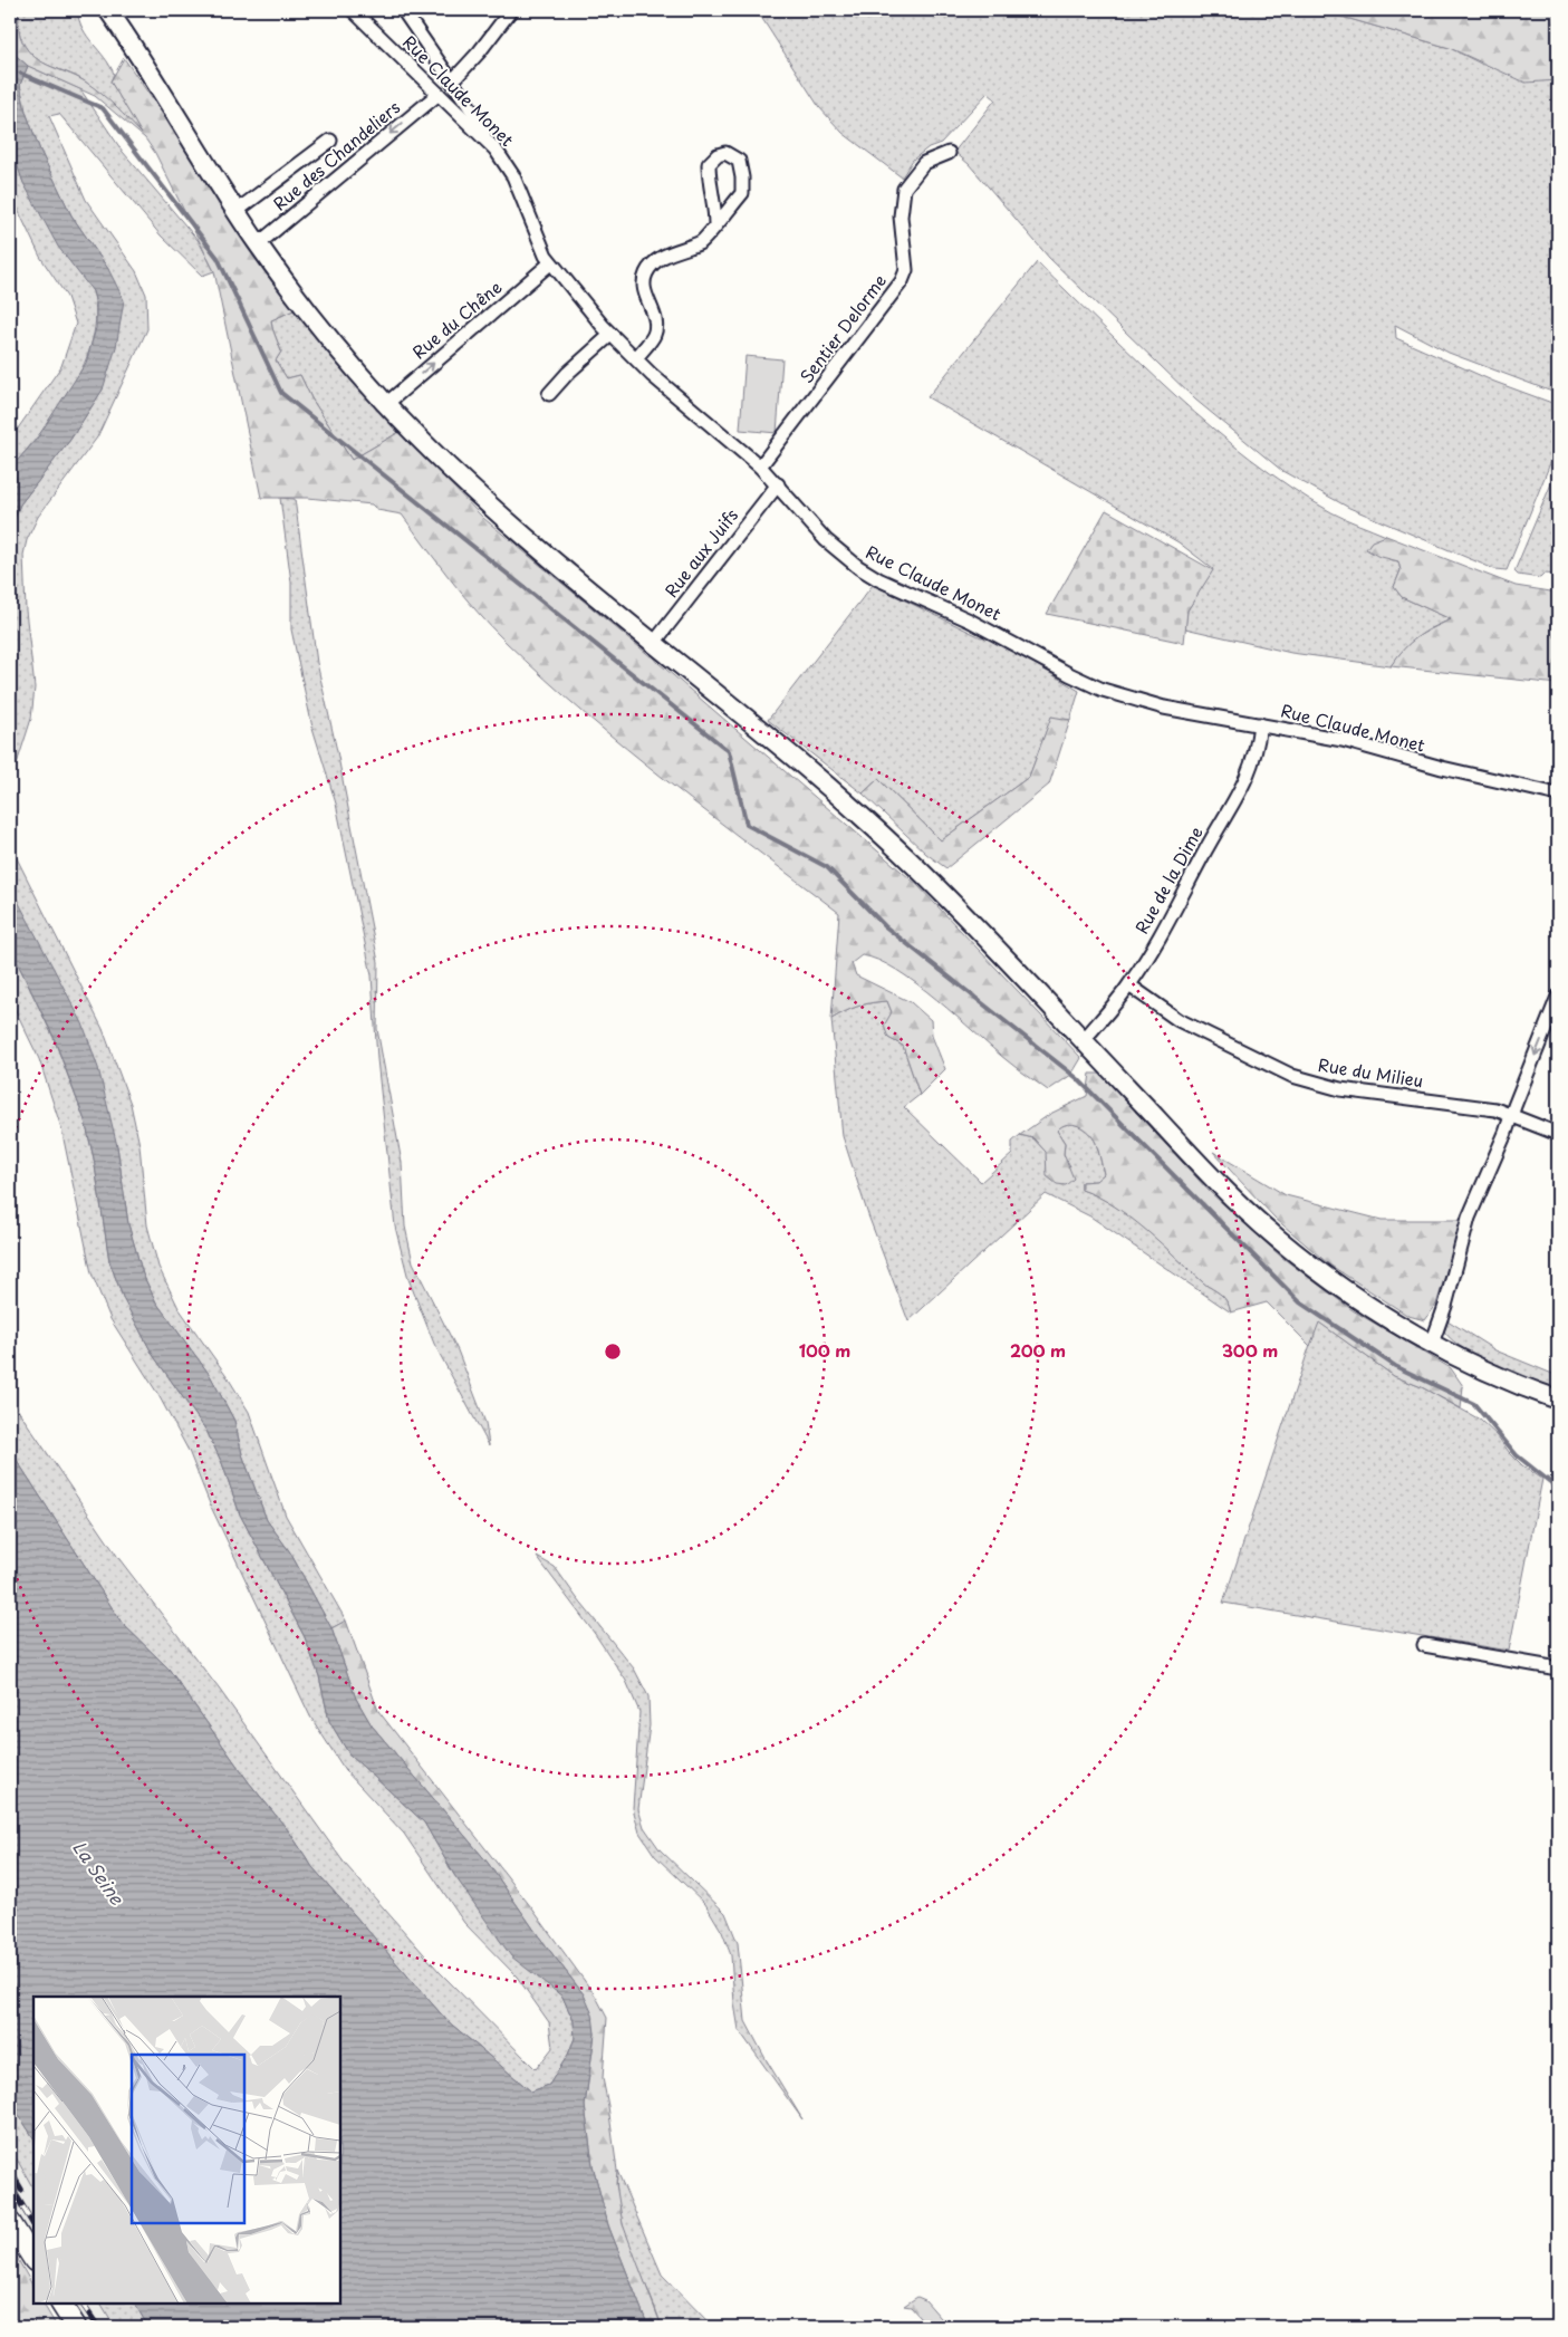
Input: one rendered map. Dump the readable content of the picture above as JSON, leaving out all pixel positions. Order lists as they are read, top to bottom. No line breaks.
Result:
{"streets":{"street":["Rue Claude Monet","Rue des Chandeliers","Rue du Chêne","Sentier Delorme","Rue aux Juifs","Rue de la Dime","Rue du Milieu"]},"crossings":[["Rue Claude Monet","Rue des Chandeliers"],["Rue Claude Monet","Rue du Chêne"],["Rue Claude Monet","Sentier Delorme"],["Rue Claude Monet","Rue aux Juifs"],["Rue Claude Monet","Rue de la Dime"],["Rue de la Dime","Rue du Milieu"]],"water":["La Seine"],"rings":["100 m","200 m","300 m"]}
